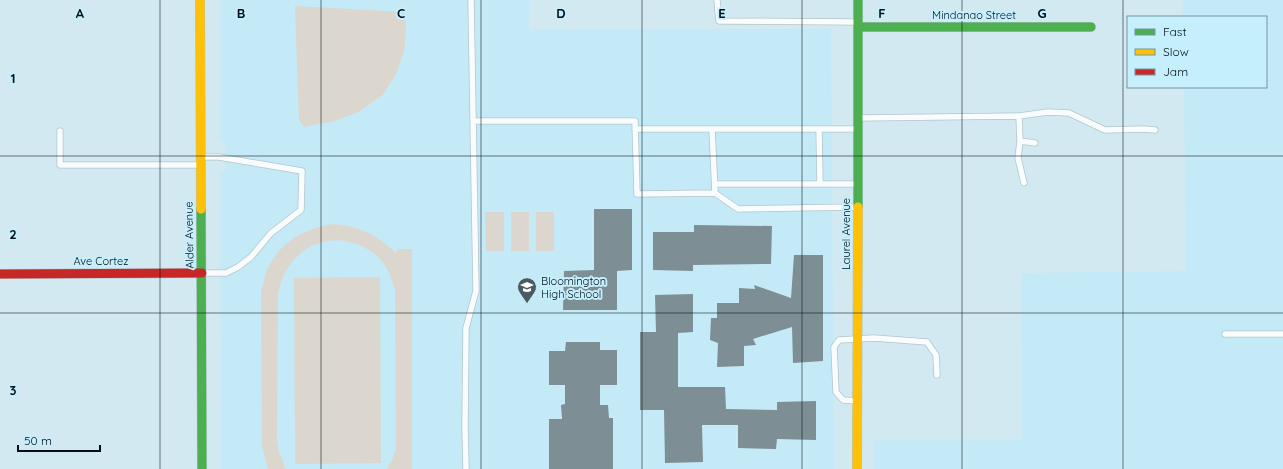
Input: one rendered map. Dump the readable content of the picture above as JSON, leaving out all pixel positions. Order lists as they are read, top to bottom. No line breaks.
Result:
{"streets":{"street":["Mindanao Street","Laurel Avenue","Alder Avenue","Ave Cortez"]},"crossings":[["Mindanao Street","Laurel Avenue"],["Alder Avenue","Ave Cortez"]],"places":{"school or university":["Bloomington High School"]},"legend":["Fast","Slow","Jam"],"scale_bar":"50 m","grid":{"columns":["A","B","C","D","E","F","G"],"rows":["1","2","3"]}}
